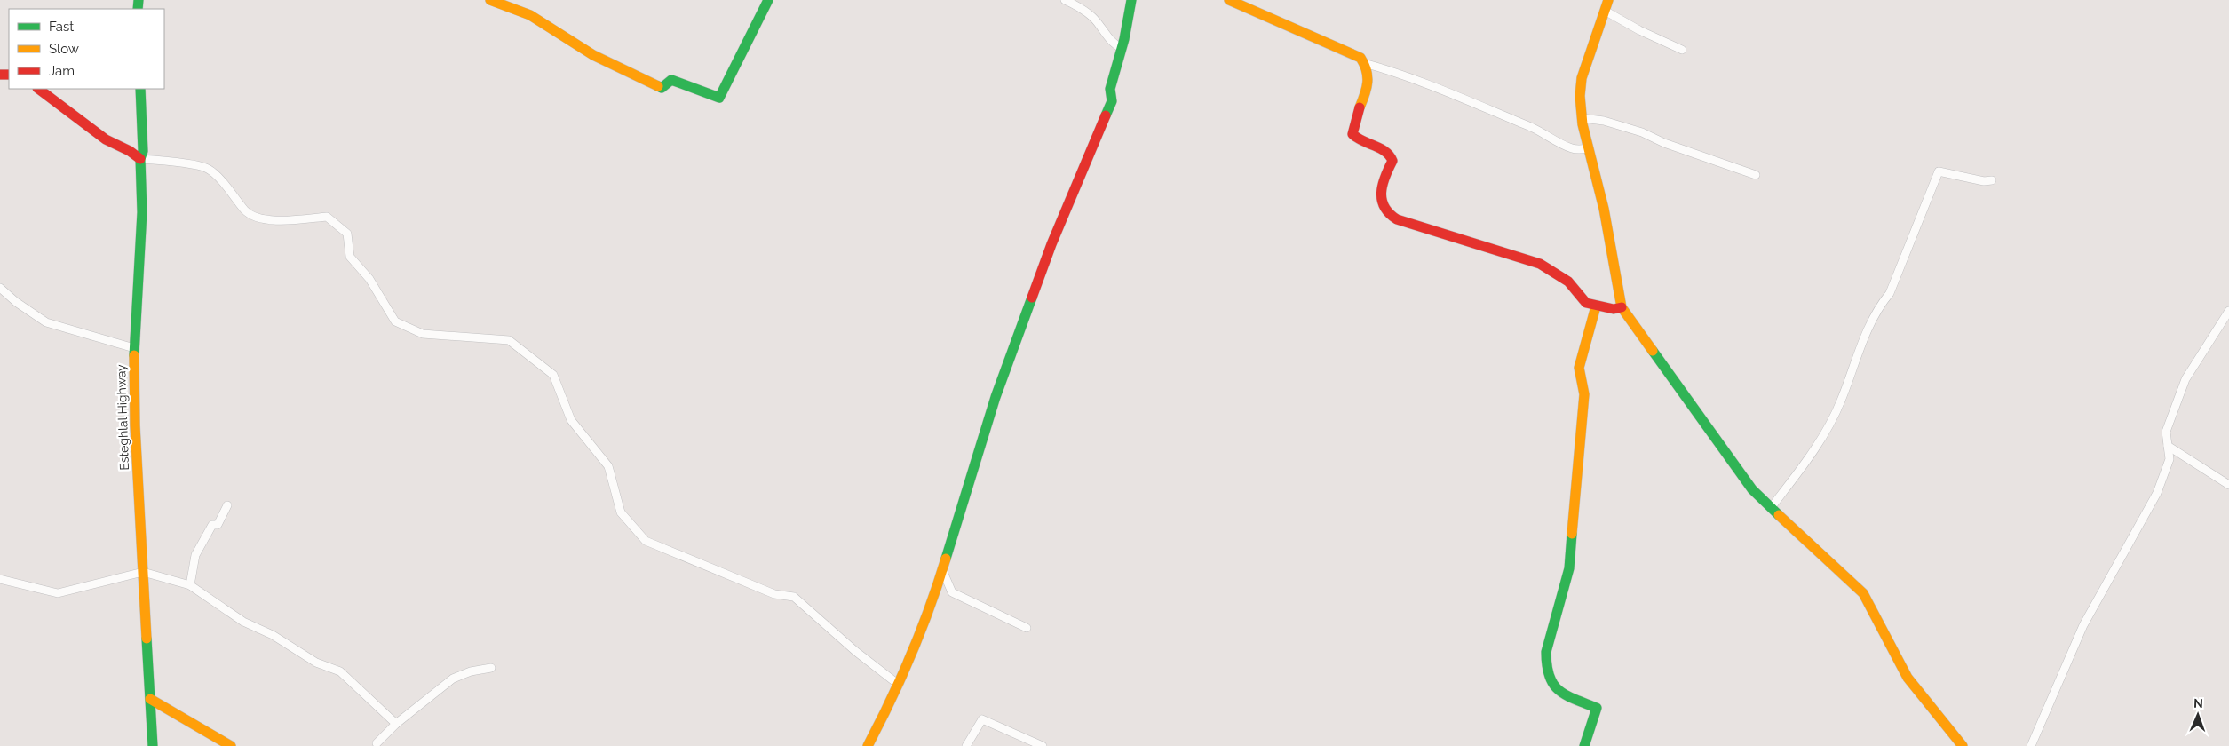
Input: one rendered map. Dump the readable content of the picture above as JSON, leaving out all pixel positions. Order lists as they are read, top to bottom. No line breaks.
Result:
{"streets":{"main road":["Esteghlal Highway"]},"legend":["Fast","Slow","Jam"],"north":"top"}
